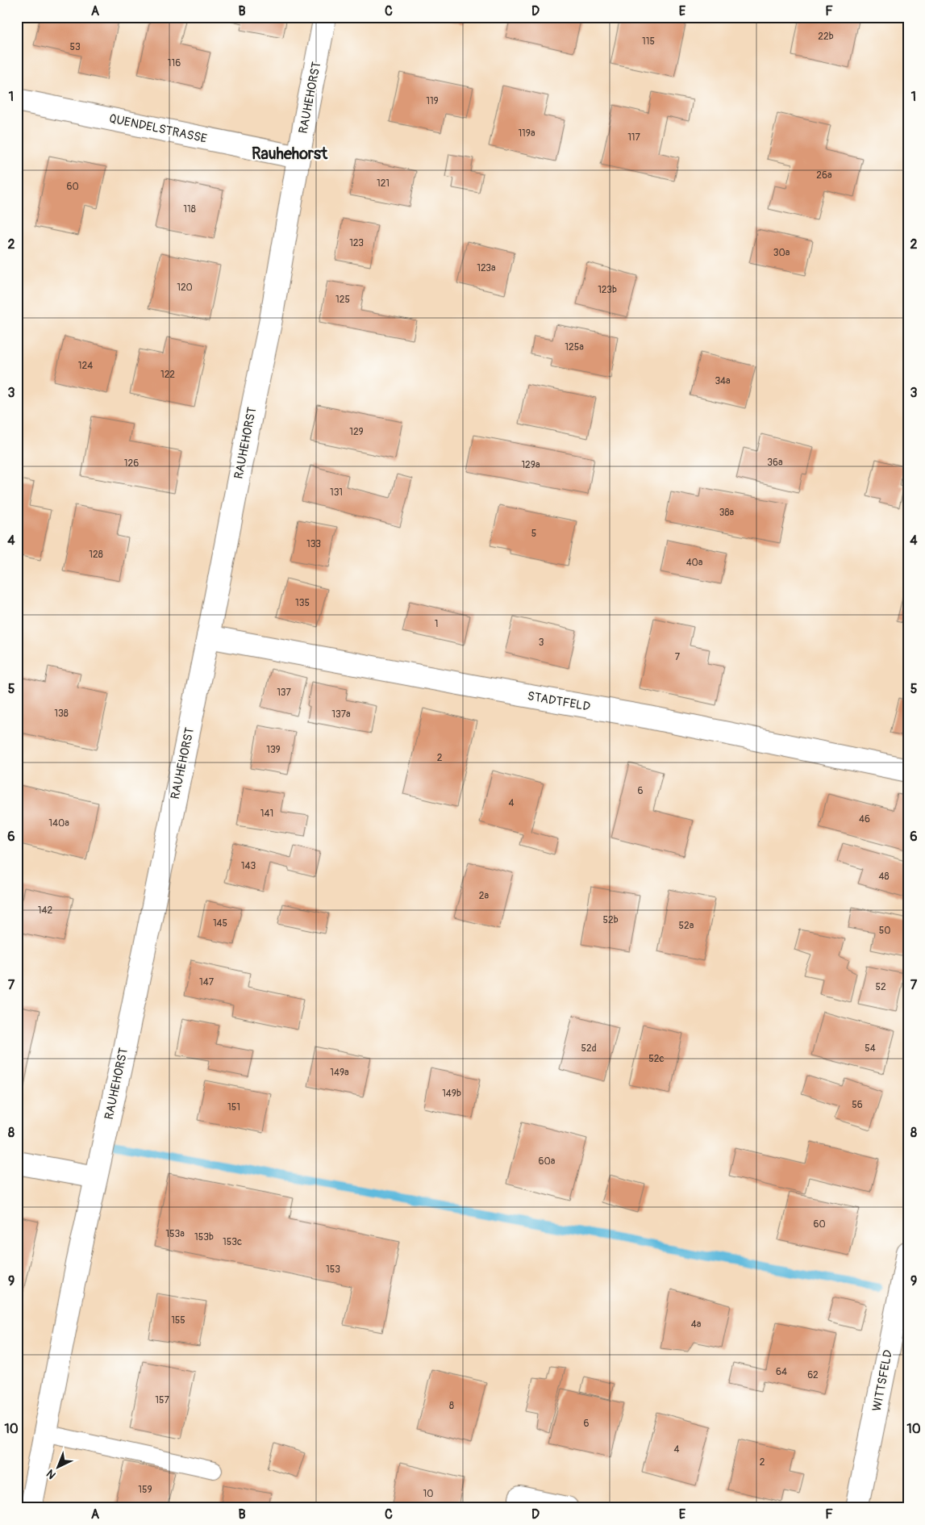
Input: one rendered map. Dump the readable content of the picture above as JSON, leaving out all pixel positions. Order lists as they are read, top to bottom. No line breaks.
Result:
{"streets":{"street":["RAUHEHORST","QUENDELSTRASSE","STADTFELD","WITTSFELD"]},"crossings":[["RAUHEHORST","QUENDELSTRASSE"],["RAUHEHORST","STADTFELD"]],"districts":["Rauhehorst"],"house_numbers":["22b","115","53","116","119","119a","117","26a","121","60","118","123","30a","123a","120","123b","125","125a","124","122","34a","129","36a","126","129a","131","38a","5","133","128","40a","135","1","3","7","137","138","137a","139","2","6","4","141","46","140a","143","48","2a","142","52b","145","52a","50","147","52","52d","54","52c","149a","149b","56","151","60a","60","153a","153b","153c","153","155","4a","64","62","157","8","6","4","2","159","10"],"north":"bottom left","grid":{"columns":["A","B","C","D","E","F"],"rows":["1","2","3","4","5","6","7","8","9","10"]}}
